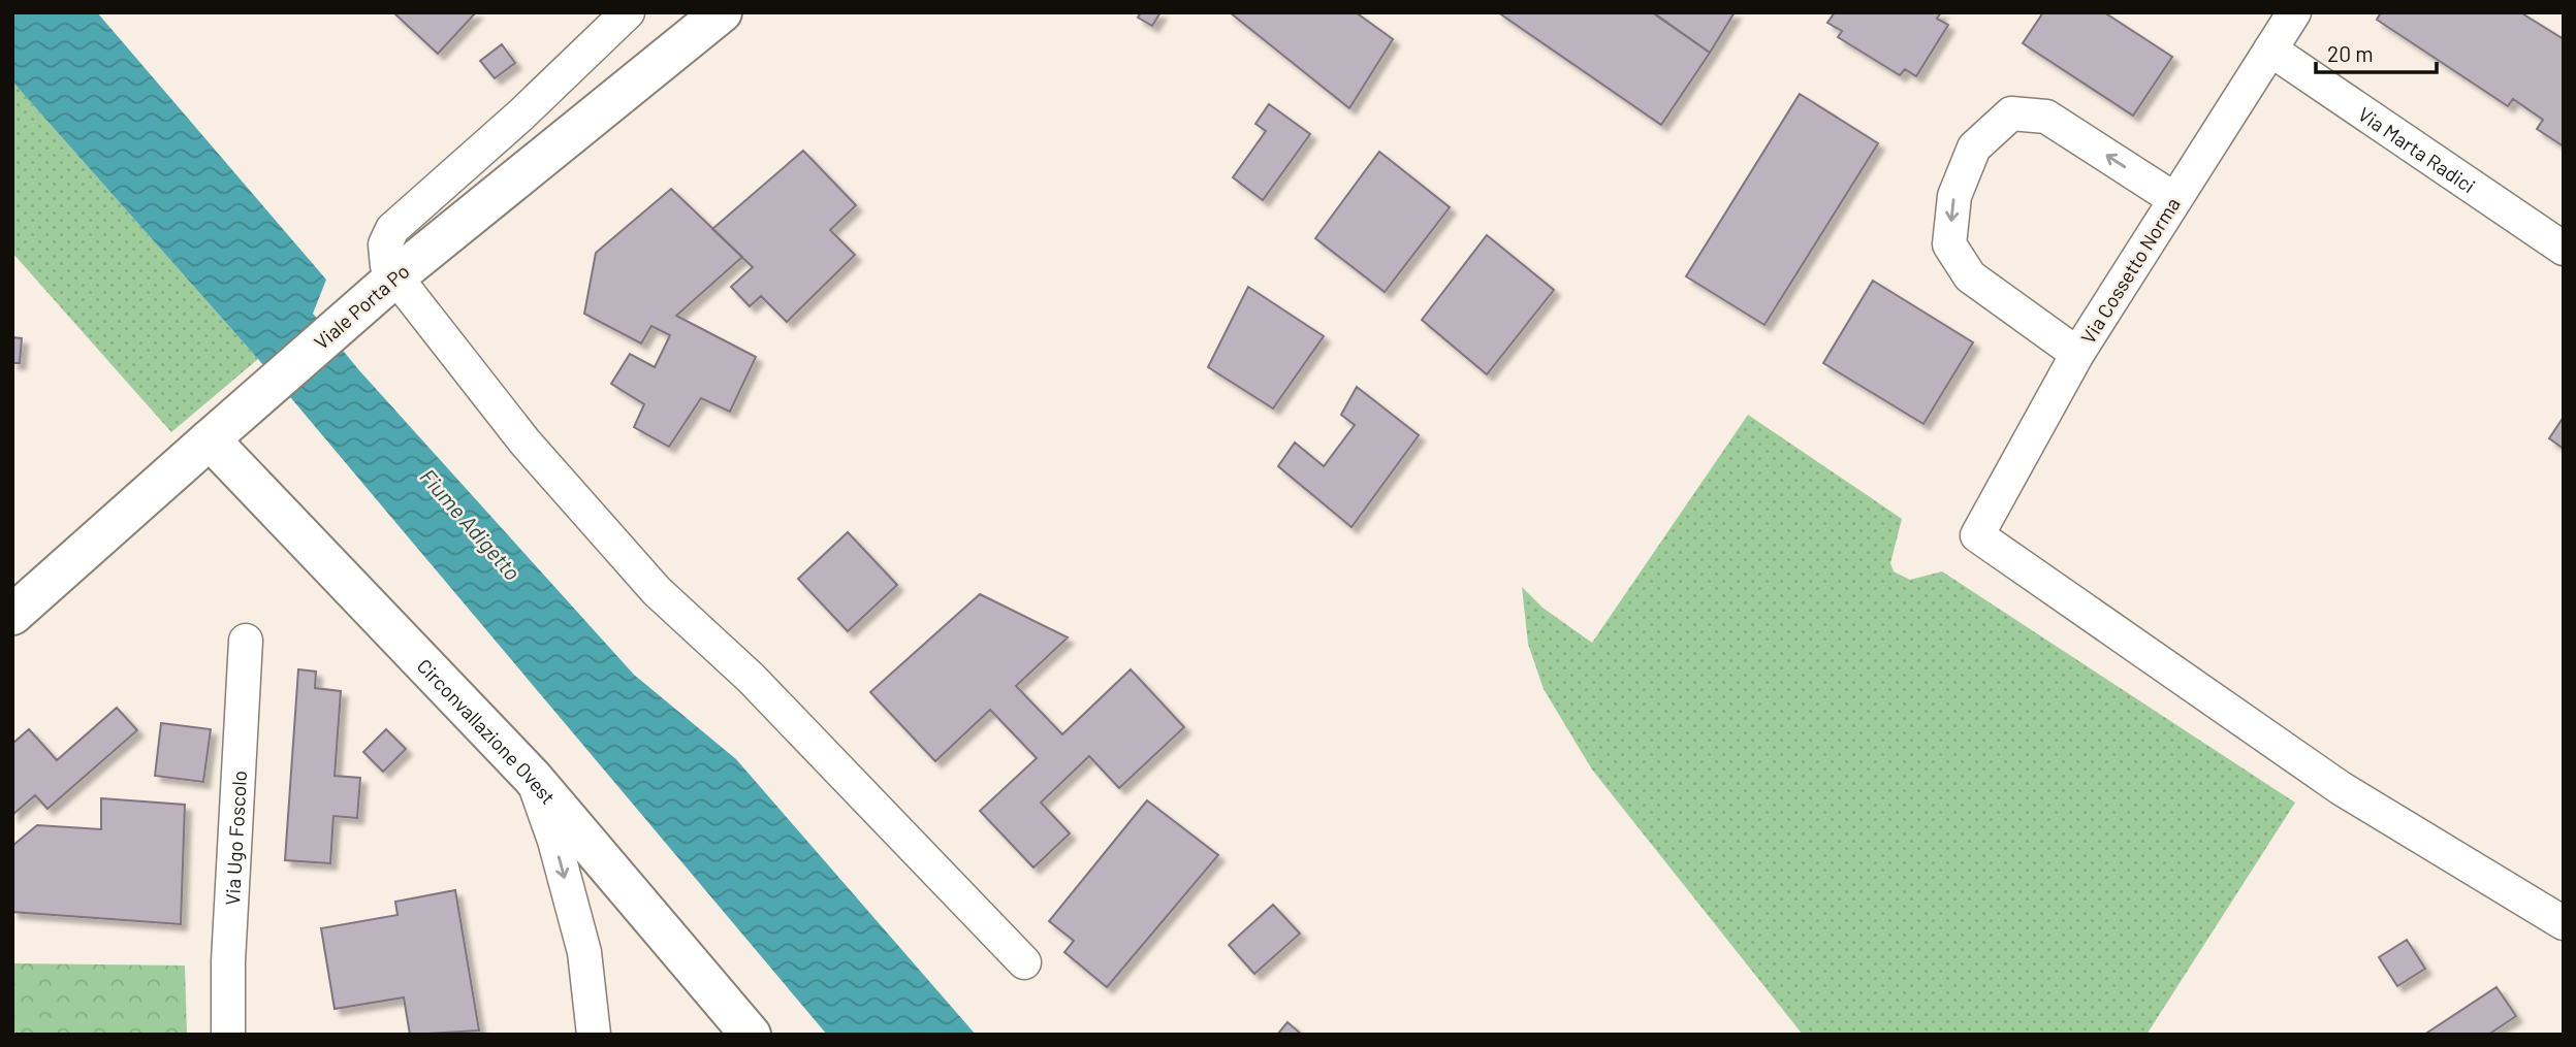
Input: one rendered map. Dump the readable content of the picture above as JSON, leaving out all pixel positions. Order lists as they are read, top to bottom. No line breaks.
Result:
{"streets":{"main road":["Viale Porta Po","Circonvallazione Ovest"],"street":["Via Marta Radici","Via Cossetto Norma","Via Ugo Foscolo"]},"crossings":[["Via Marta Radici","Via Cossetto Norma"],["Viale Porta Po","Circonvallazione Ovest"]],"water":["Fiume Adigetto"],"scale_bar":"20 m"}
